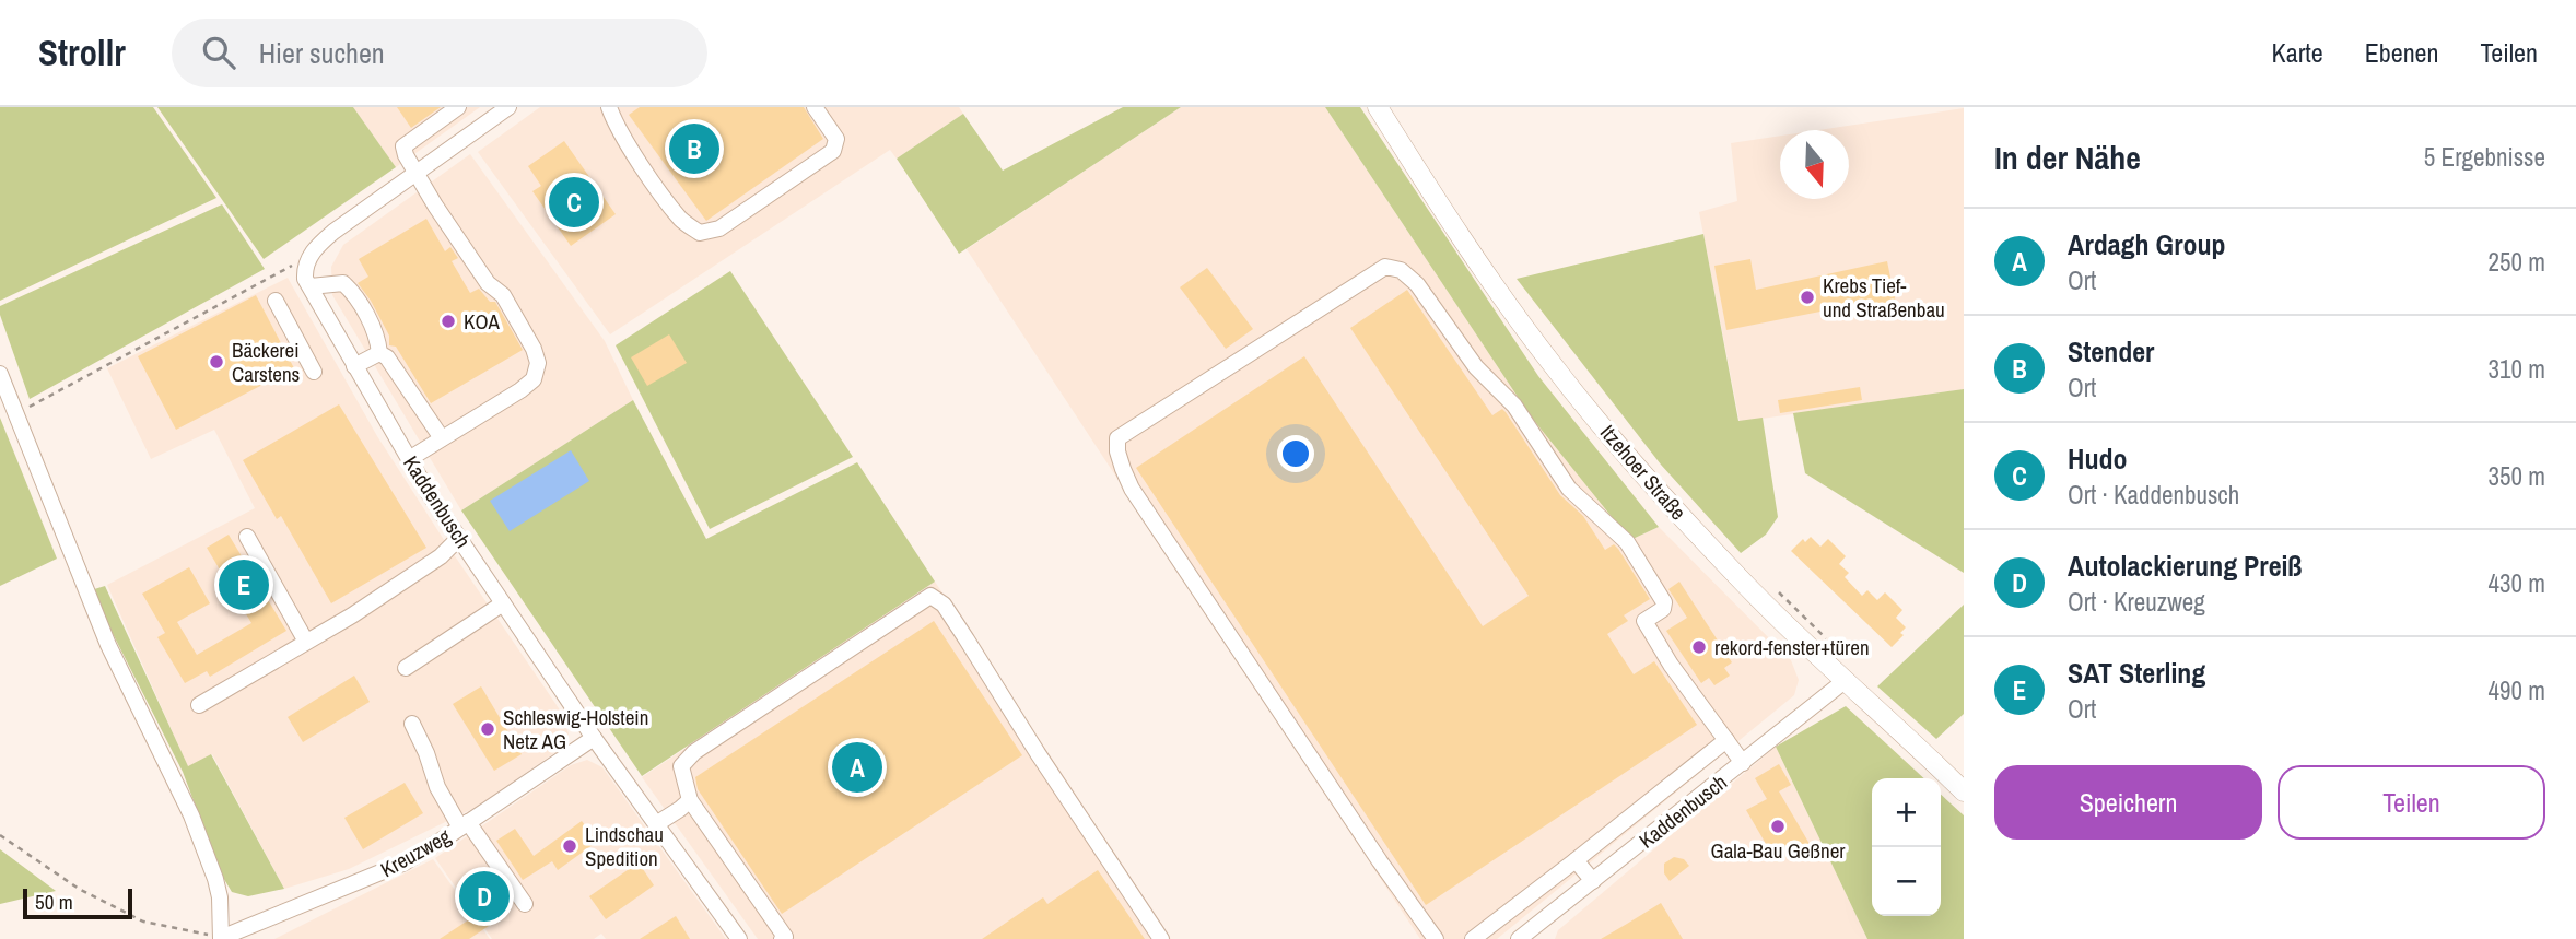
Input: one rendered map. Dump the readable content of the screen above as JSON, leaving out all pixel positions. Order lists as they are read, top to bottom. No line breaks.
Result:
{"streets":{"main road":["Itzehoer Straße"],"street":["Kaddenbusch","Kreuzweg"]},"crossings":[["Itzehoer Straße","Kaddenbusch"],["Kaddenbusch","Kreuzweg"]],"places":["Krebs Tief- und Straßenbau","KOA","Bäckerei Carstens","rekord-fenster+türen","Schleswig-Holstein Netz AG","Gala-Bau Geßner","Lindschau Spedition"],"scale_bar":"50 m","north":"bottom","page":{"header":"Strollr","search":"Hier suchen","nav":["Karte","Ebenen","Teilen"],"heading":["In der Nähe","5 Ergebnisse"],"pins":["B","C","E","A","D"],"list":[{"mark":"A","name":"Ardagh Group","note":"Ort","value":"250 m"},{"mark":"B","name":"Stender","note":"Ort","value":"310 m"},{"mark":"C","name":"Hudo","note":"Ort · Kaddenbusch","value":"350 m"},{"mark":"D","name":"Autolackierung Preiß","note":"Ort · Kreuzweg","value":"430 m"},{"mark":"E","name":"SAT Sterling","note":"Ort","value":"490 m"}],"buttons":["Speichern","Teilen"],"map_buttons":["+","−"],"scale":"50 m"}}
